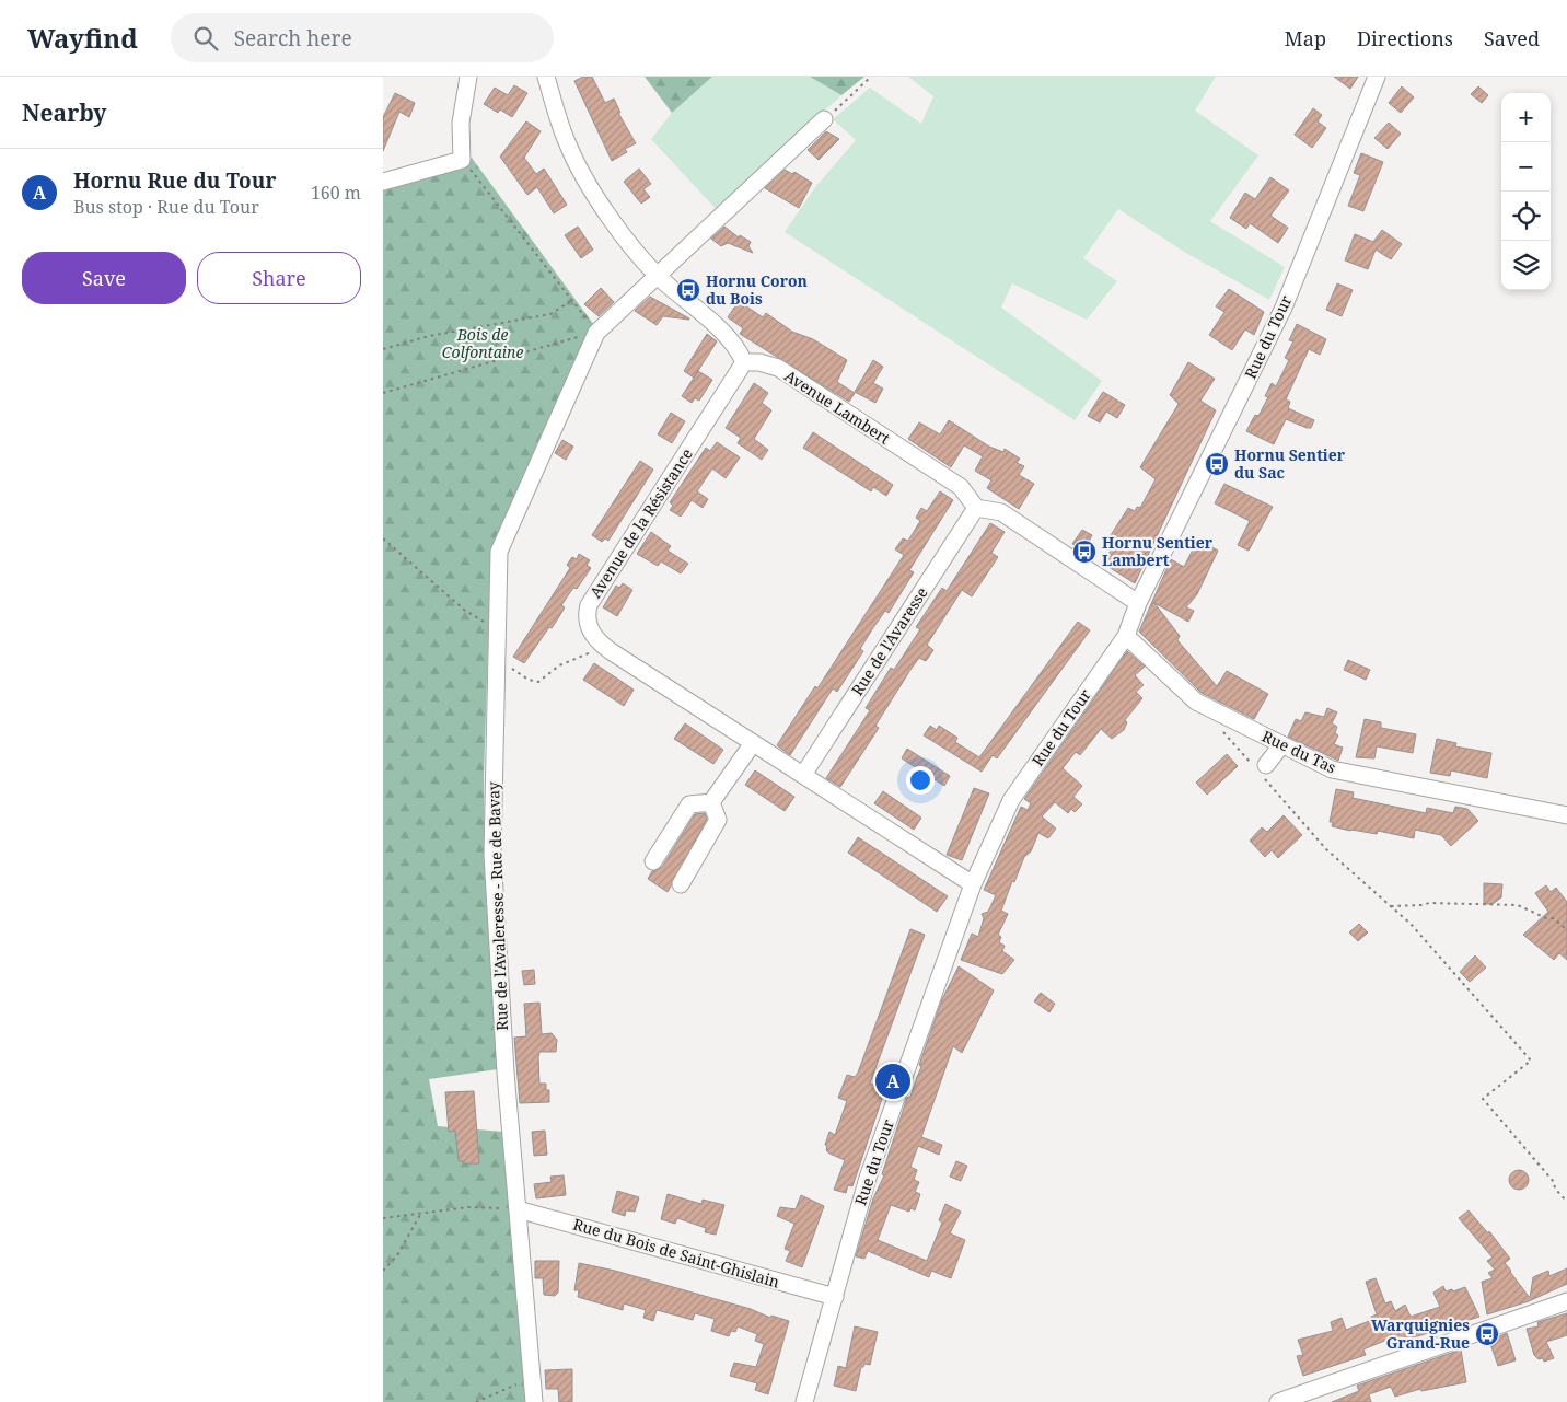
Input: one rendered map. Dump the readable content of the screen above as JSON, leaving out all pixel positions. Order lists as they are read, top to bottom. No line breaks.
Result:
{"streets":{"street":["Rue du Tour","Avenue Lambert","Avenue de la Résistance","Rue de l'Avaresse","Rue du Tas","Rue de l'Avaleresse - Rue de Bavay","Rue du Bois de Saint-Ghislain"]},"crossings":[["Rue du Tour","Rue du Tas"],["Rue du Tour","Rue du Bois de Saint-Ghislain"],["Avenue Lambert","Avenue de la Résistance"],["Avenue Lambert","Rue de l'Avaresse"],["Rue de l'Avaleresse - Rue de Bavay","Rue du Bois de Saint-Ghislain"]],"parks":["Bois de Colfontaine"],"places":{"bus stop":["Hornu Coron du Bois","Hornu Sentier du Sac","Hornu Sentier Lambert","Warquignies Grand-Rue"]},"page":{"header":"Wayfind","search":"Search here","nav":["Map","Directions","Saved"],"heading":"Nearby","map_buttons":["+","−"],"list":[{"mark":"A","name":"Hornu Rue du Tour","note":"Bus stop · Rue du Tour","value":"160 m"}],"buttons":["Save","Share"],"pins":"A"}}
